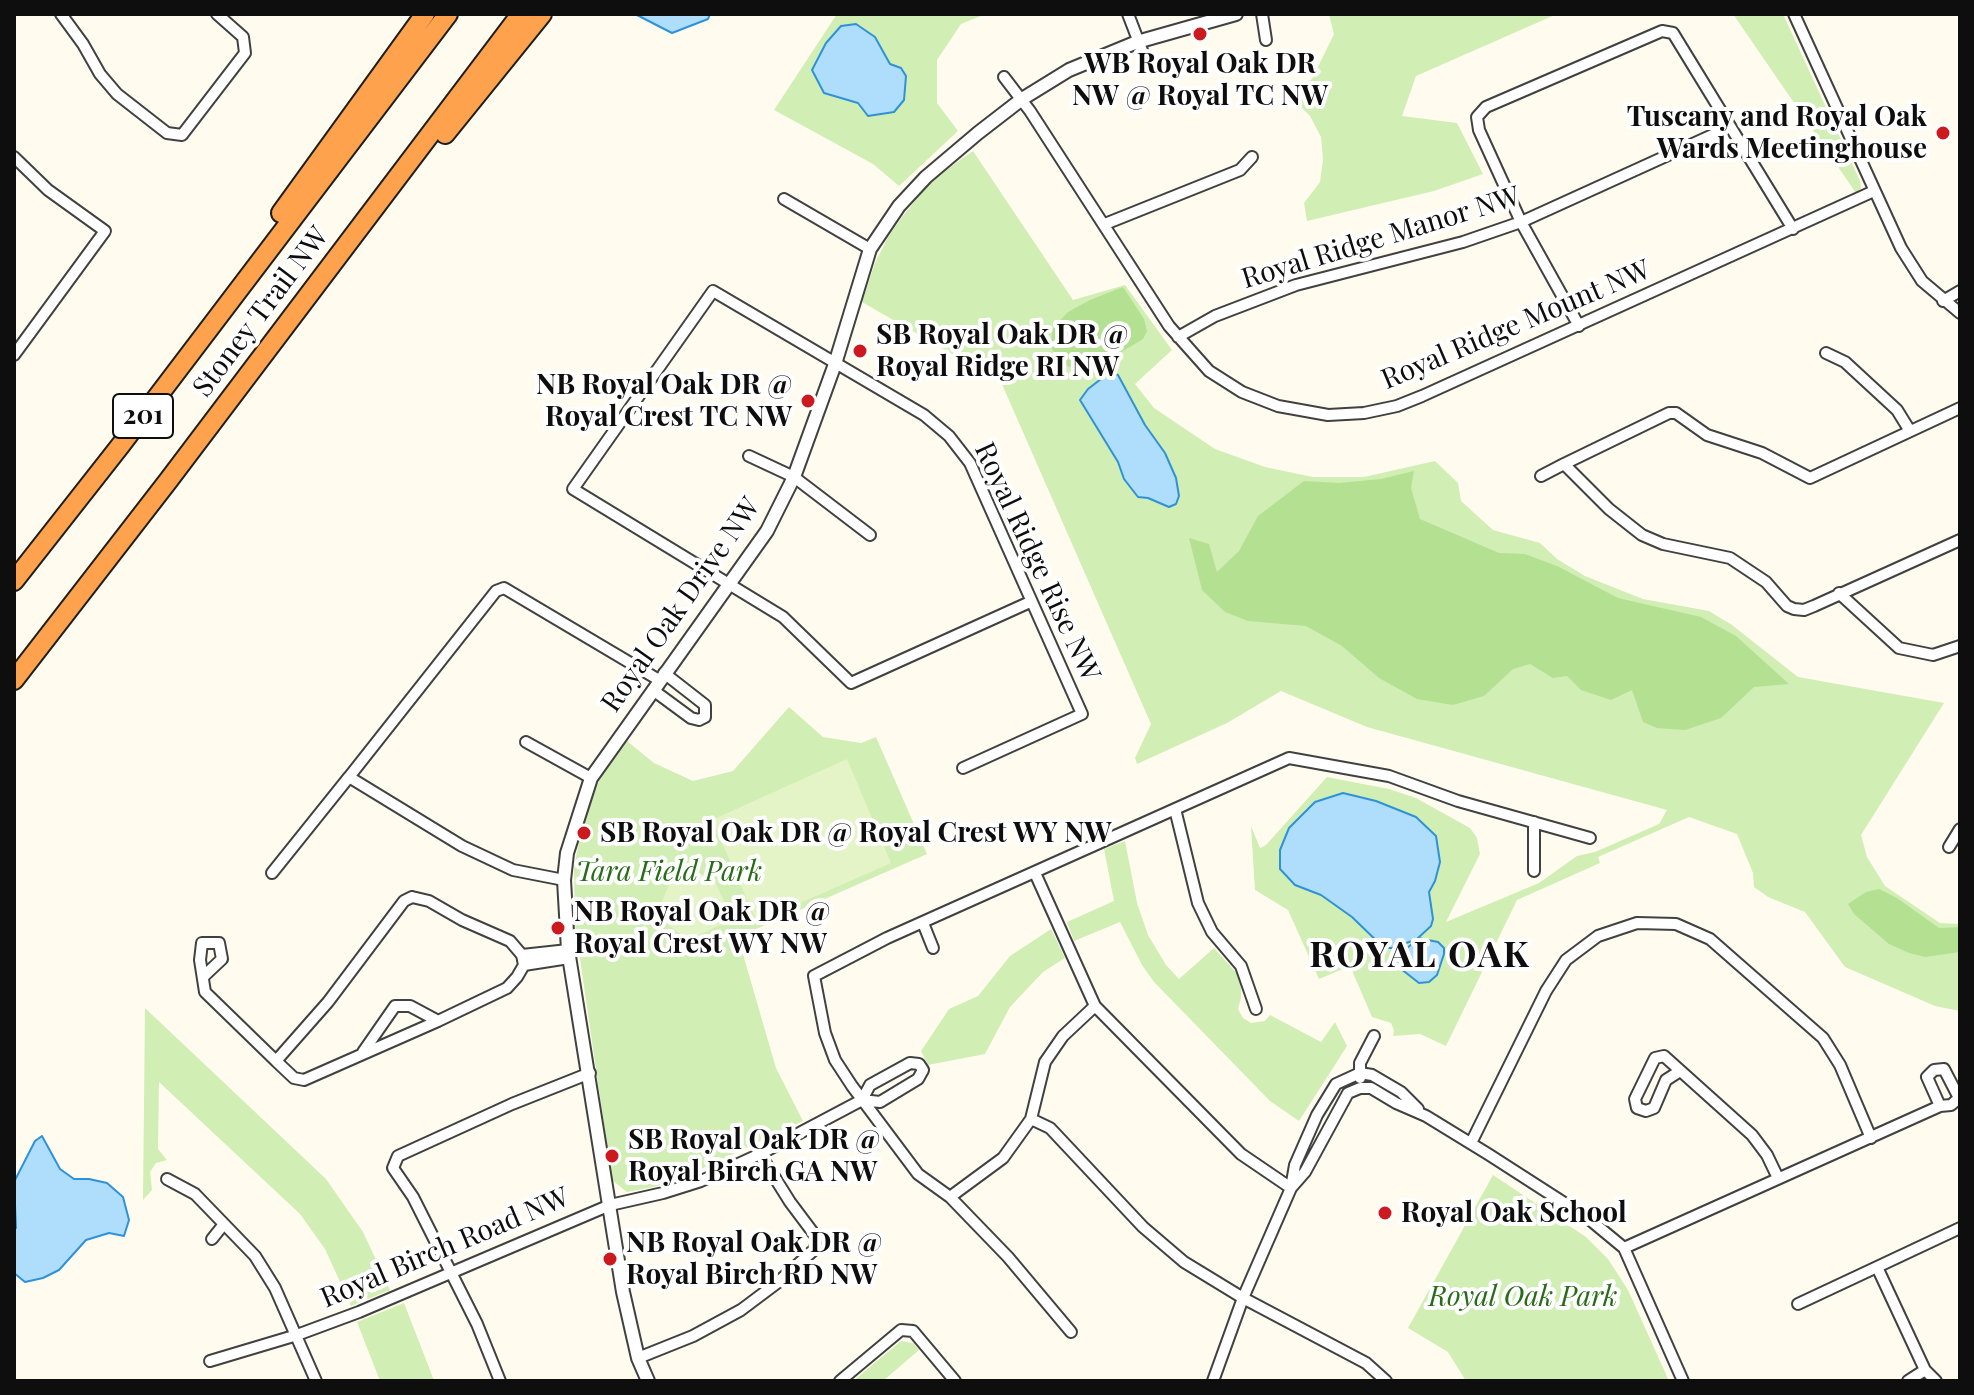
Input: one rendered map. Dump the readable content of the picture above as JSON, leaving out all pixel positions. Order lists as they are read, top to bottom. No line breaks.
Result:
{"streets":{"highway":["Stoney Trail NW","201"],"street":["Royal Ridge Manor NW","Royal Ridge Mount NW","Royal Ridge Rise NW","Royal Oak Drive NW","Royal Birch Road NW"]},"crossings":[["Royal Ridge Manor NW","Royal Ridge Mount NW"],["Royal Ridge Mount NW","Royal Oak Drive NW"],["Royal Ridge Rise NW","Royal Oak Drive NW"],["Royal Oak Drive NW","Royal Birch Road NW"]],"districts":["ROYAL OAK"],"parks":["Tara Field Park","Royal Oak Park"],"places":["WB Royal Oak DR NW @ Royal TC NW","Tuscany and Royal Oak Wards Meetinghouse","SB Royal Oak DR @ Royal Ridge RI NW","NB Royal Oak DR @ Royal Crest TC NW","SB Royal Oak DR @ Royal Crest WY NW","NB Royal Oak DR @ Royal Crest WY NW","SB Royal Oak DR @ Royal Birch GA NW","Royal Oak School","NB Royal Oak DR @ Royal Birch RD NW"]}
